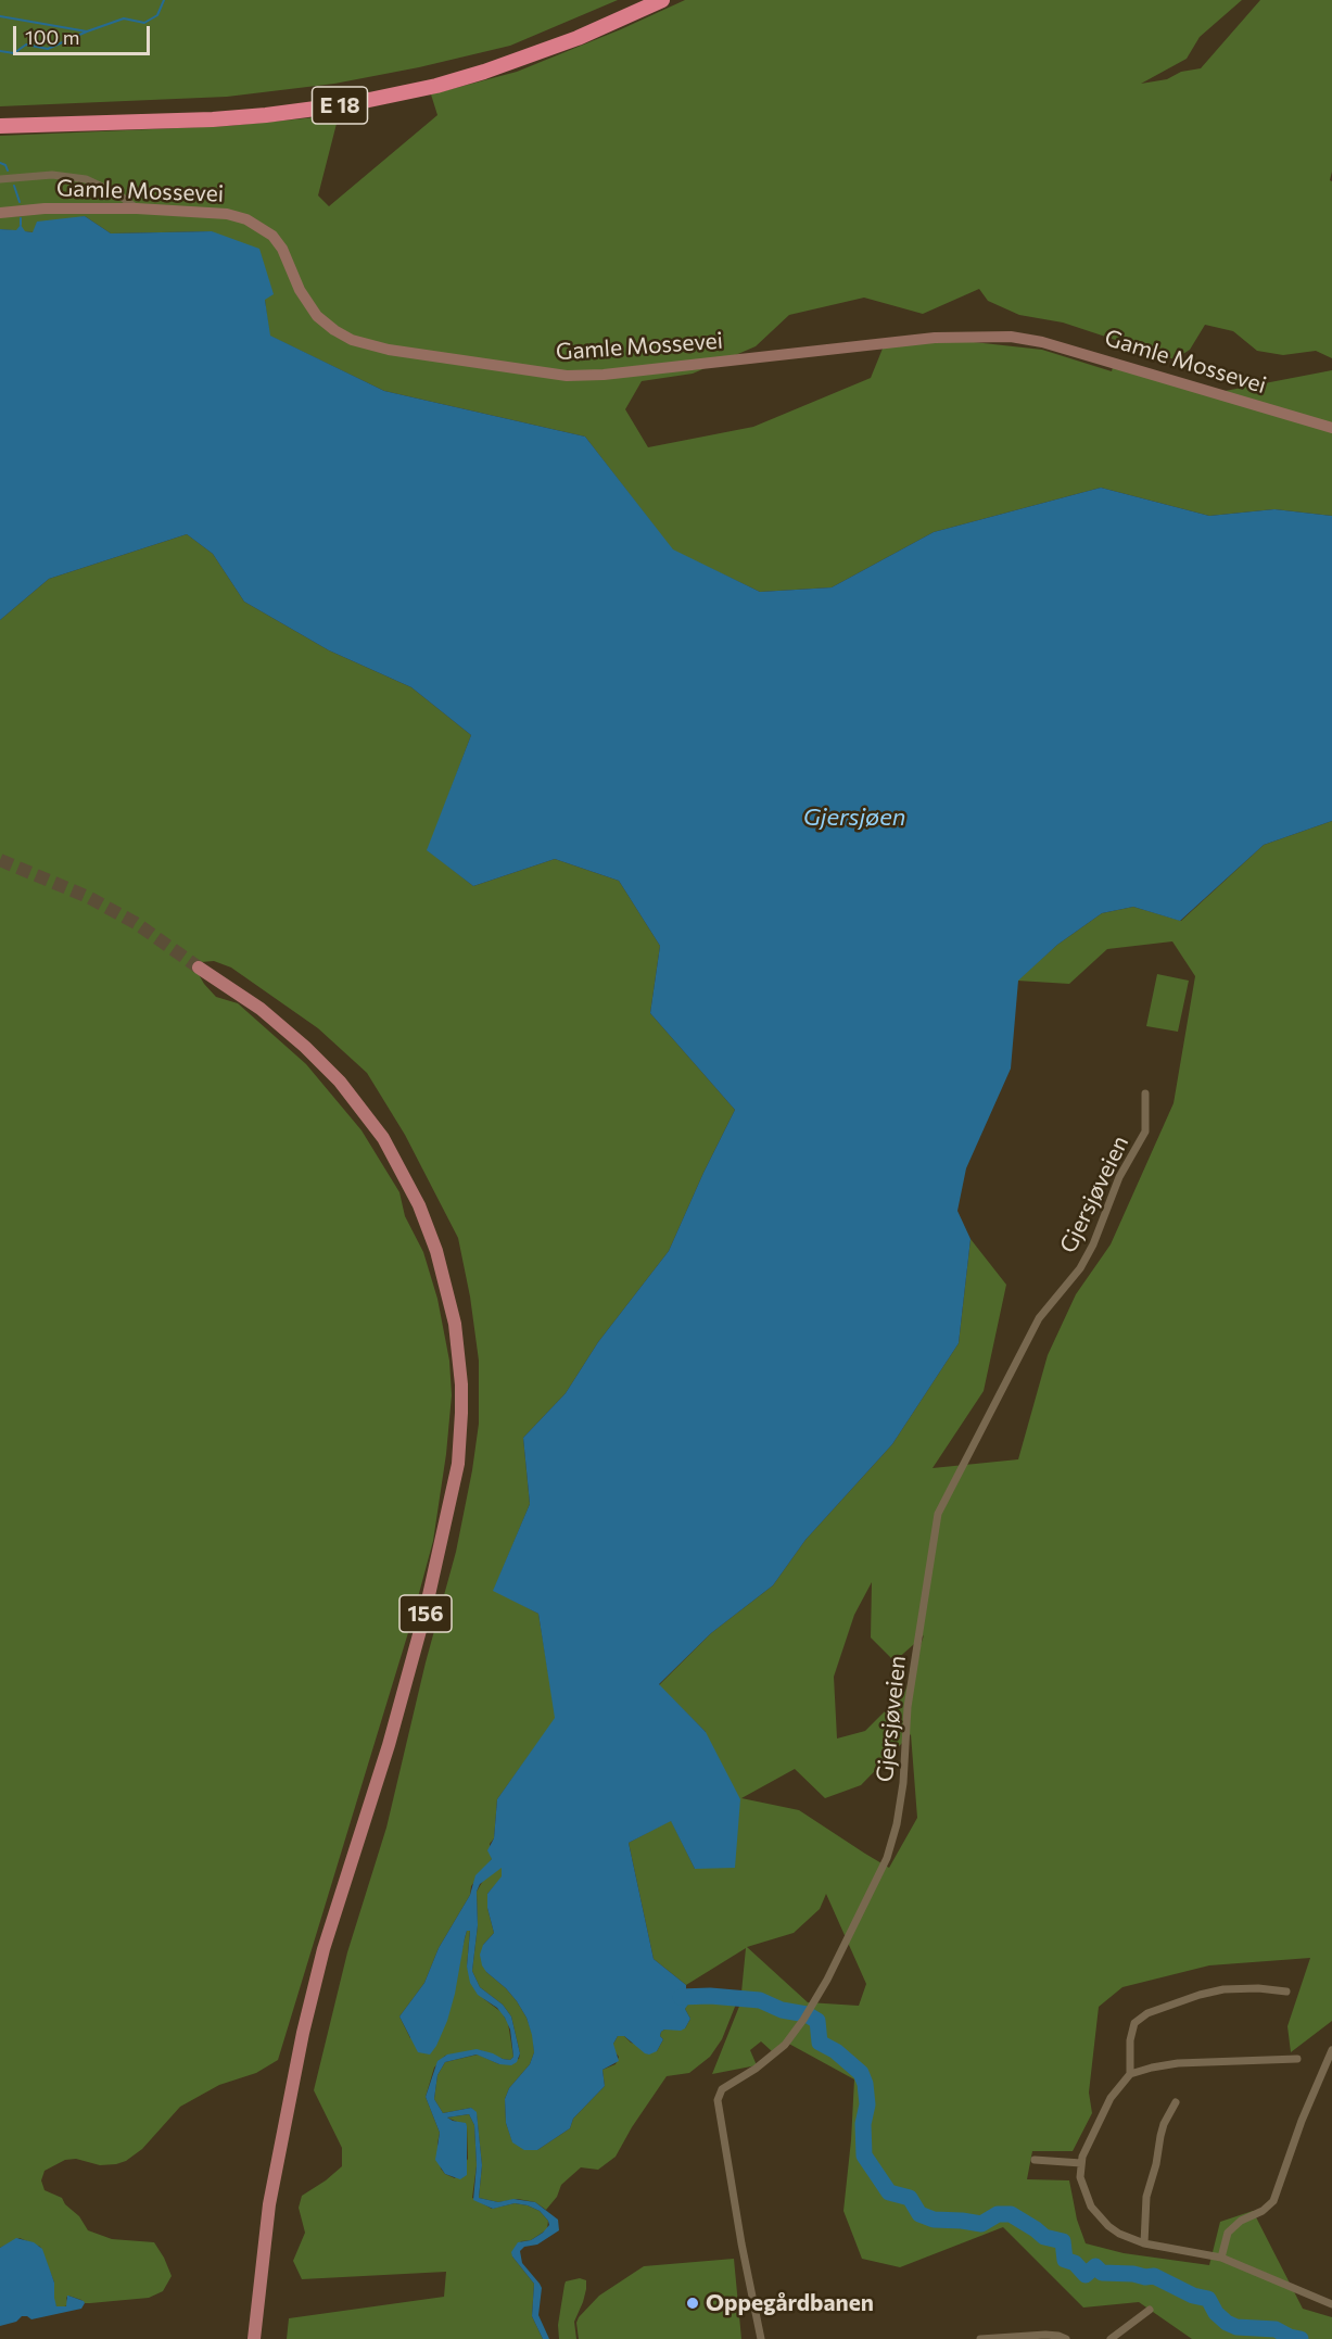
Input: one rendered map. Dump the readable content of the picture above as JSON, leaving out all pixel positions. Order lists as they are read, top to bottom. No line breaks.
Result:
{"streets":{"highway":["E 18"],"main road":["Gamle Mossevei","156"],"street":["Gjersjøveien"]},"water":["Gjersjøen"],"places":["Oppegårdbanen"],"scale_bar":"100 m"}
